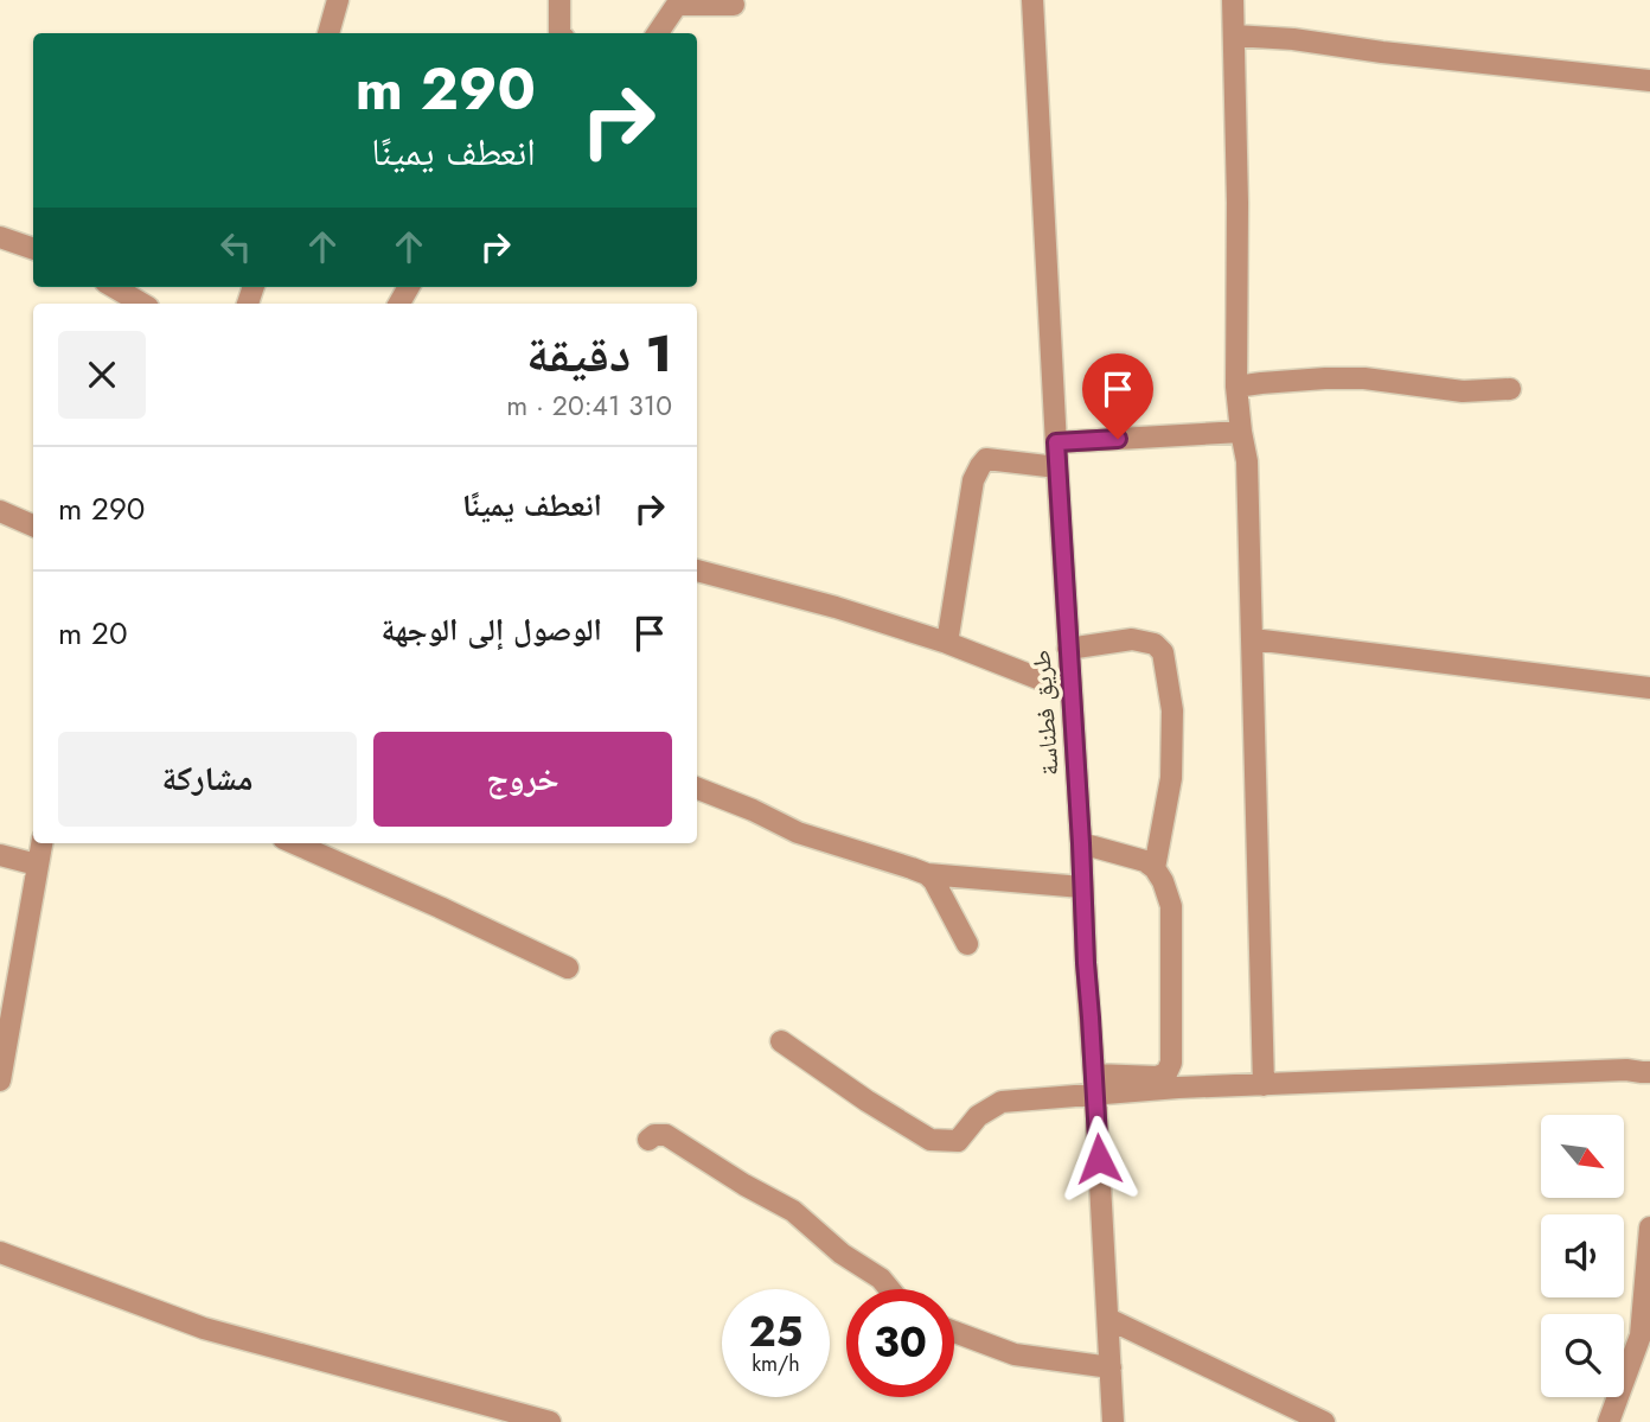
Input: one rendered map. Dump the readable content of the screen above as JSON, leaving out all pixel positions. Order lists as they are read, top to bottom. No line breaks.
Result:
{"streets":{"street":["طريق فطناسة"]},"north":"bottom right","page":{"turn":["290 m","انعطف يمينًا"],"heading":["1 دقيقة","310 m · 20:41"],"list":[{"name":"انعطف يمينًا","value":"290 m"},{"name":"الوصول إلى الوجهة","value":"20 m"}],"buttons":["خروج","مشاركة"],"speed":"25 km/h","limit":"30"}}
